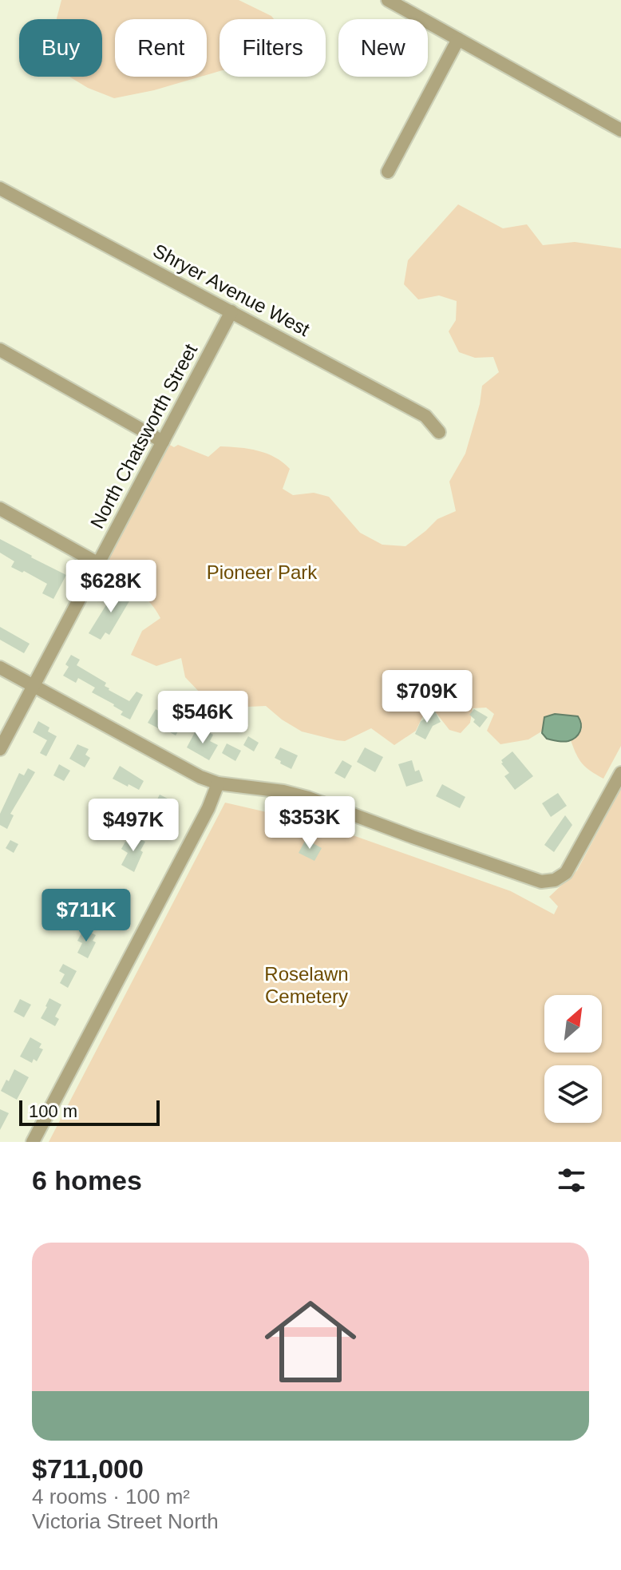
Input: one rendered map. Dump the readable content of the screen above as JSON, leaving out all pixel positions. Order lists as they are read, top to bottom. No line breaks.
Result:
{"streets":{"street":["Shryer Avenue West","North Chatsworth Street"]},"crossings":[["Shryer Avenue West","North Chatsworth Street"]],"parks":["Pioneer Park","Roselawn Cemetery"],"scale_bar":"100 m","north":"top right","page":{"chip":["Buy","Rent","Filters","New"],"price":["$628K","$709K","$546K","$353K","$497K","$711K"],"scale":"100 m","heading":"6 homes","list":[{"name":"$711,000","note":"4 rooms · 100 m² · Victoria Street North"}]}}
